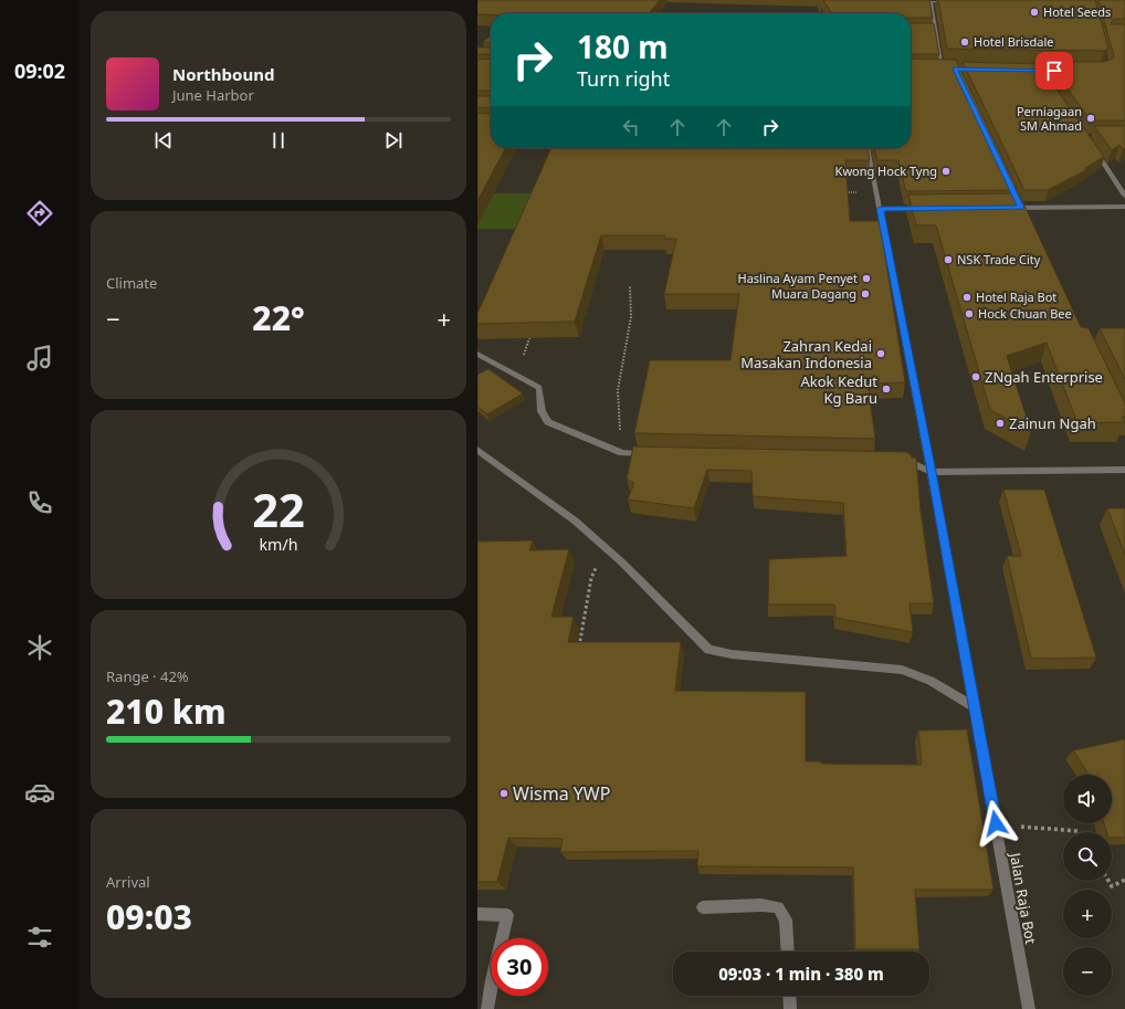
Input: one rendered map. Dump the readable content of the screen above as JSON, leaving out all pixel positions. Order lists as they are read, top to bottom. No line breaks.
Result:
{"streets":{"street":["Jalan Raja Bot"]},"places":["Hotel Seeds","Hotel Brisdale","Perniagaan SM Ahmad","Kwong Hock Tyng","NSK Trade City","Haslina Ayam Penyet","Muara Dagang","Hotel Raja Bot","Hock Chuan Bee","Zahran Kedai Masakan Indonesia","ZNgah Enterprise","Akok Kedut Kg Baru","Zainun Ngah","Wisma YWP"],"page":{"tabs":"09:02","turn":["180 m","Turn right"],"song":["Northbound","June Harbor"],"tile":["Climate",["Range · 42%","210 km"],["Arrival","09:03"]],"heat":["−","22°","+"],"map_buttons":["+","−"],"limit":"30","trip":"09:03 · 1 min · 380 m","gauge":["22","km/h"]}}
